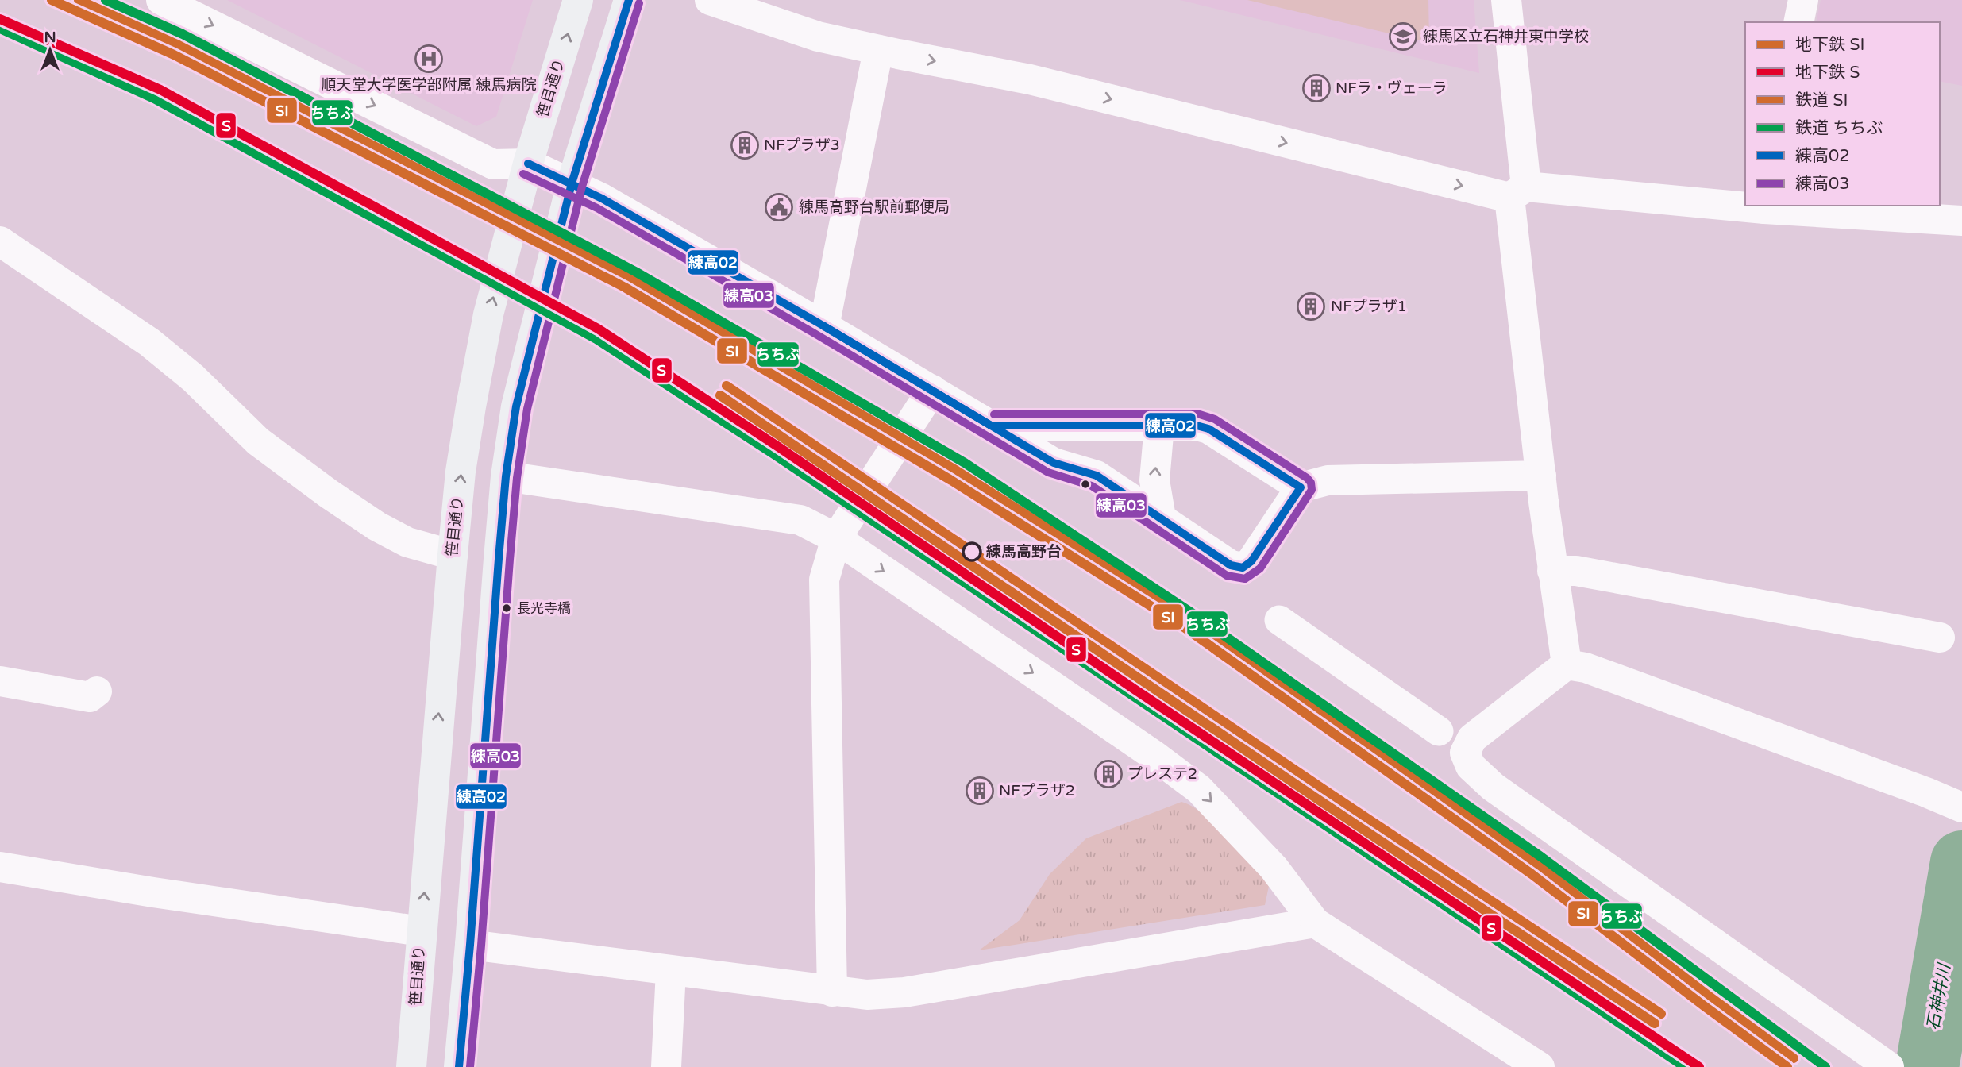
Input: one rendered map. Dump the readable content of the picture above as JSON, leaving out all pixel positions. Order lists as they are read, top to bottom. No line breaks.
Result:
{"streets":{"main road":["笹目通り"]},"water":["石神井川"],"places":{"school or university":["練馬区立石神井東中学校"],"hospital":["順天堂大学医学部附属 練馬病院"],"building":["NFラ・ヴェーラ","NFプラザ3","NFプラザ1","プレステ2","NFプラザ2"],"public building":["練馬高野台駅前郵便局"],"other":["練馬高野台","長光寺橋"]},"lines":["metro line SI","rail line SI","rail line ちちぶ","transit line 練高02","transit line 練高03","metro line S"],"legend":["地下鉄 SI","地下鉄 S","鉄道 SI","鉄道 ちちぶ","練高02","練高03"],"north":"top"}
